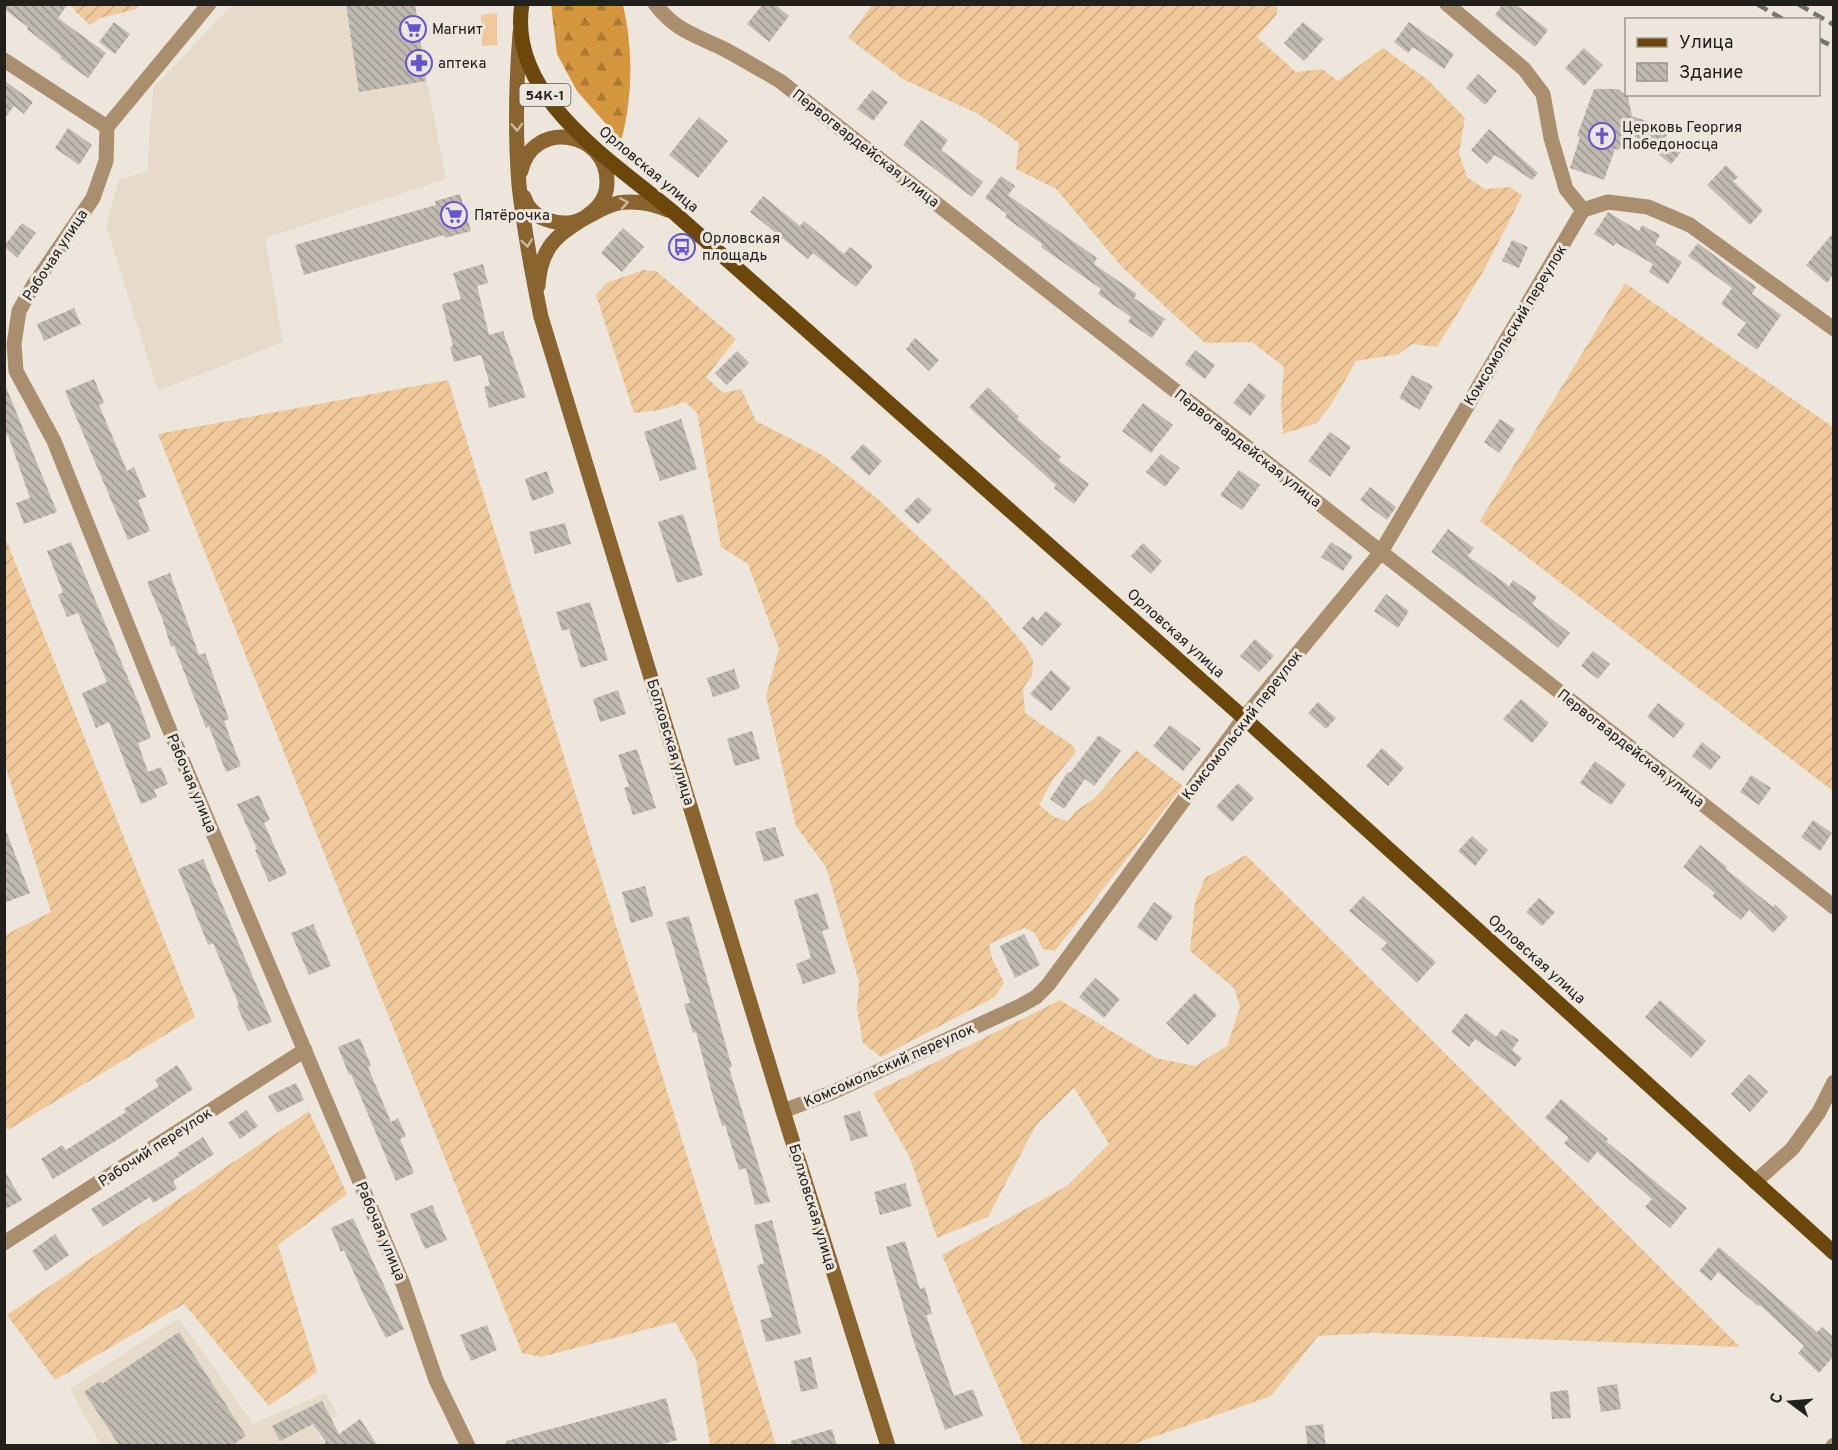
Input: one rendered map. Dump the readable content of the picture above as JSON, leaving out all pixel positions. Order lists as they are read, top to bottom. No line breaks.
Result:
{"streets":{"main road":["54К-1","Орловская улица","Болховская улица"],"street":["Первогвардейская улица","Рабочая улица","Комсомольский переулок","Рабочий переулок"]},"crossings":[["54К-1","Орловская улица"],["54К-1","Болховская улица"],["Первогвардейская улица","Комсомольский переулок"],["Орловская улица","Комсомольский переулок"],["Орловская улица","Болховская улица"],["Рабочая улица","Рабочий переулок"],["Комсомольский переулок","Болховская улица"]],"places":{"supermarket":["Магнит","Пятёрочка"],"pharmacy":["аптека"],"church":["Церковь Георгия Победоносца"],"bus stop":["Орловская площадь"]},"legend":["Улица","Здание"],"north":"left"}
